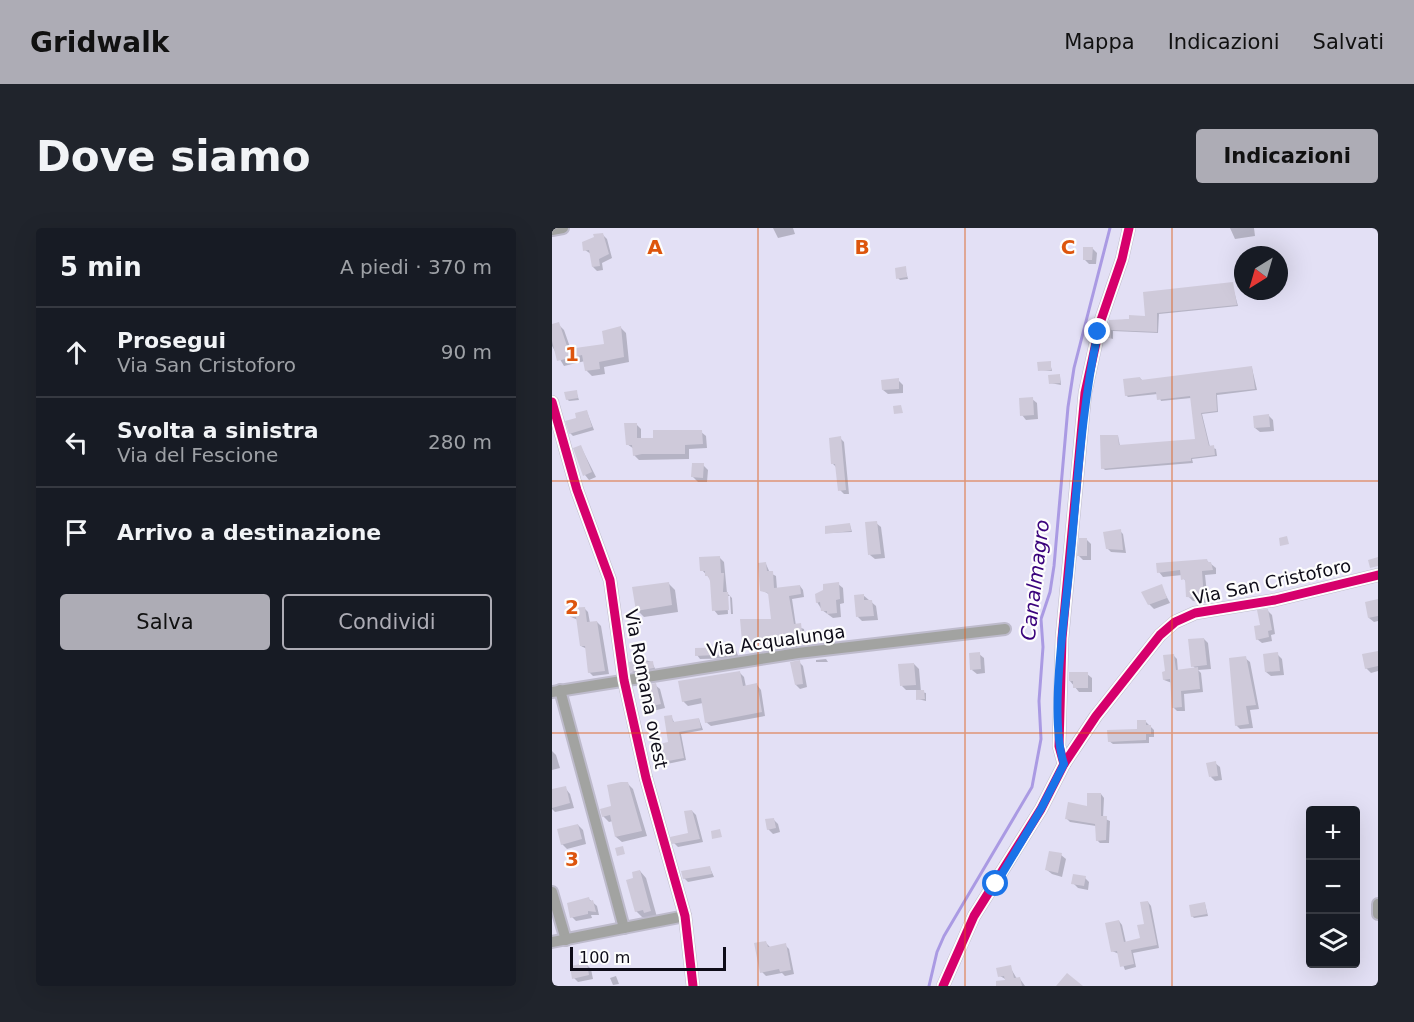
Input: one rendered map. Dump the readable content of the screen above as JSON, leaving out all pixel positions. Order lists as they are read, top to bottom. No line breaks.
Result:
{"streets":{"street":["Via San Cristoforo","Via Acqualunga","Via Romana ovest"]},"crossings":[["Via Acqualunga","Via Romana ovest"]],"water":["Canalmagro"],"scale_bar":"100 m","north":"bottom left","page":{"header":"Gridwalk","nav":["Mappa","Indicazioni","Salvati"],"buttons":["Indicazioni",["Salva","Condividi"]],"title":"Dove siamo","heading":["5 min","A piedi · 370 m"],"list":[["Prosegui","Via San Cristoforo","90 m"],["Svolta a sinistra","Via del Fescione","280 m"],"Arrivo a destinazione"],"map_buttons":["+","−"],"scale":"100 m"},"grid":{"columns":["A","B","C"],"rows":["1","2","3"]}}
